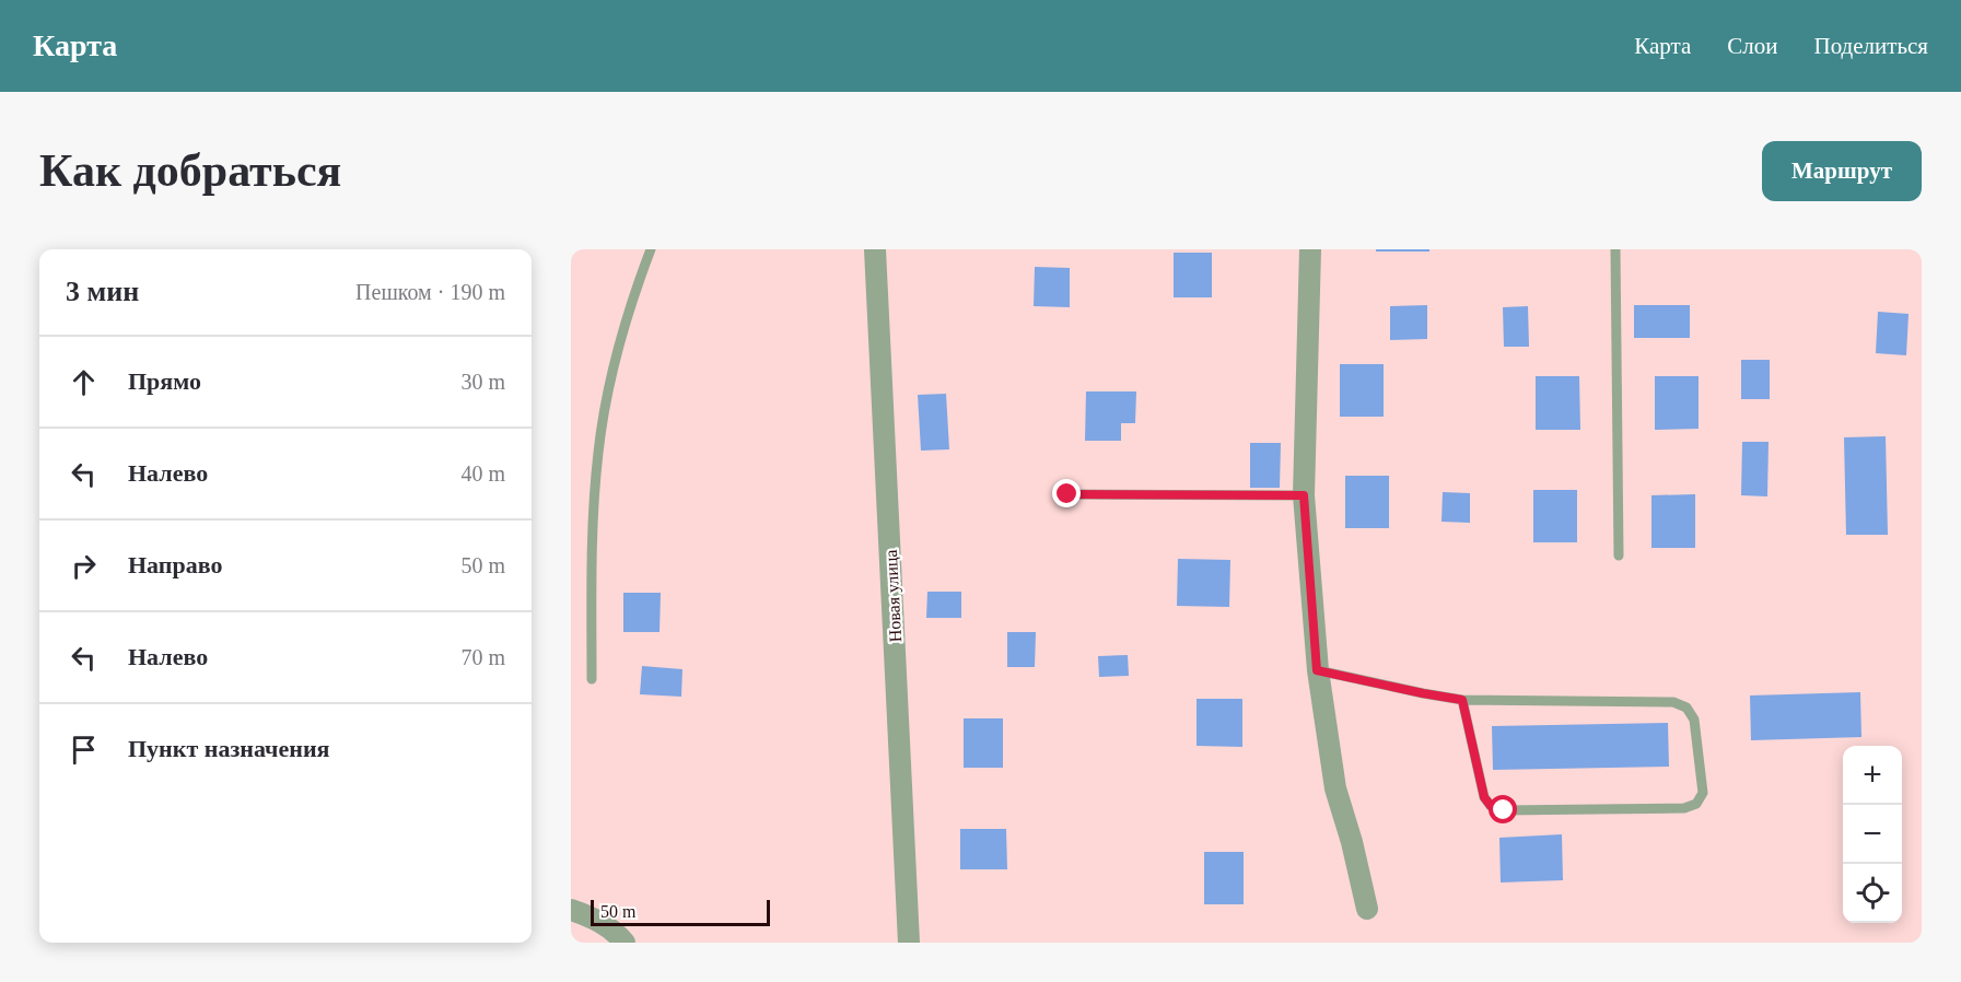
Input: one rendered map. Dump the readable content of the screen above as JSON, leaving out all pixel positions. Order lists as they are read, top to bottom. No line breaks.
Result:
{"streets":{"street":["Новая улица"]},"scale_bar":"50 m","page":{"header":"Карта","nav":["Карта","Слои","Поделиться"],"buttons":"Маршрут","title":"Как добраться","heading":["3 мин","Пешком · 190 m"],"list":[["Прямо","30 m"],["Налево","40 m"],["Направо","50 m"],["Налево","70 m"],"Пункт назначения"],"map_buttons":["+","−"],"scale":"50 m"}}
